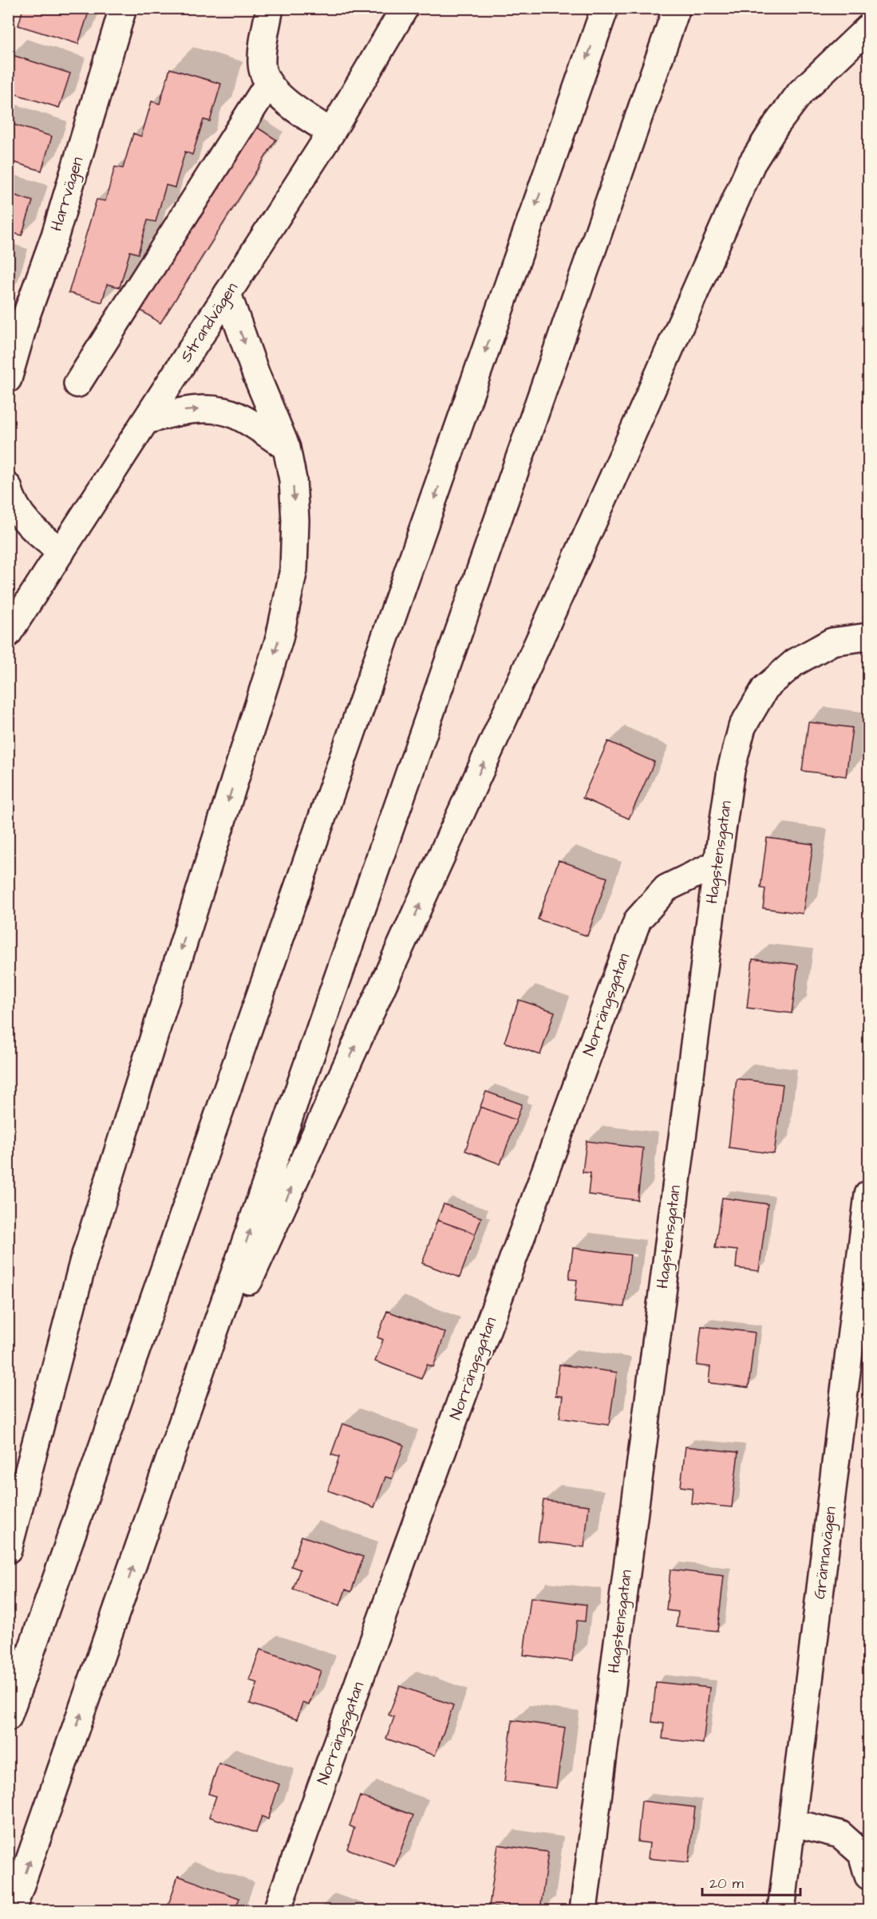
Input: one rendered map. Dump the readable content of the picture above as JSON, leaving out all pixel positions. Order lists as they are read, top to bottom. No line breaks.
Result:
{"streets":{"main road":["Harrvägen","Strandvägen","Hagstensgatan","Norrängsgatan","Grännavägen"]},"crossings":[["Hagstensgatan","Norrängsgatan"]],"scale_bar":"20 m"}
